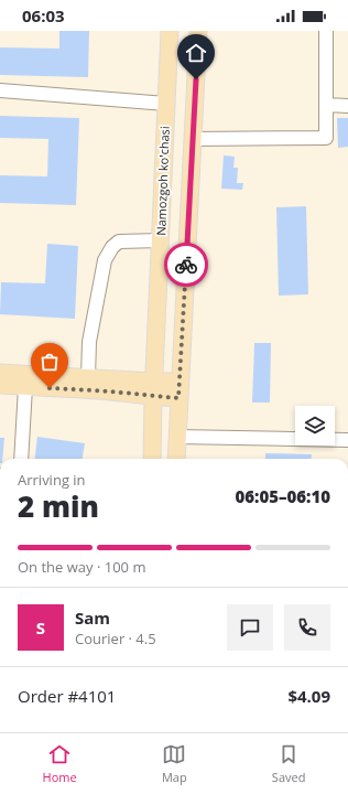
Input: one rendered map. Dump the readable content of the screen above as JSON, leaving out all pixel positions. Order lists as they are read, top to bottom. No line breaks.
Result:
{"streets":{"main road":["Namozgoh ko'chasi"]},"page":{"status":"06:03","heading":["2 min","Arriving in","06:05–06:10"],"panel":["Sam","Courier · 4.5","Order #4101","$4.09"],"bar":"On the way · 100 m","round":"S","tabs":["Home","Map","Saved"]}}
